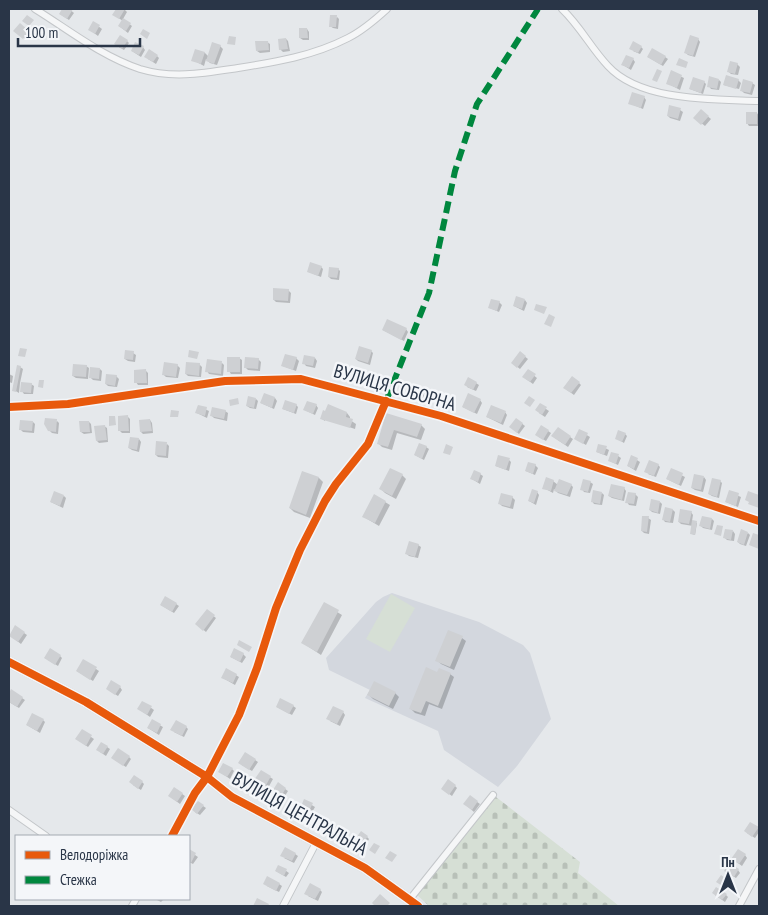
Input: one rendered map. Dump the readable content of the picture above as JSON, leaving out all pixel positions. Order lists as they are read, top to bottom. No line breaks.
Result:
{"streets":{"street":["ВУЛИЦЯ СОБОРНА","ВУЛИЦЯ ЦЕНТРАЛЬНА"]},"legend":["Велодоріжка","Стежка"],"scale_bar":"100 m","north":"top"}
